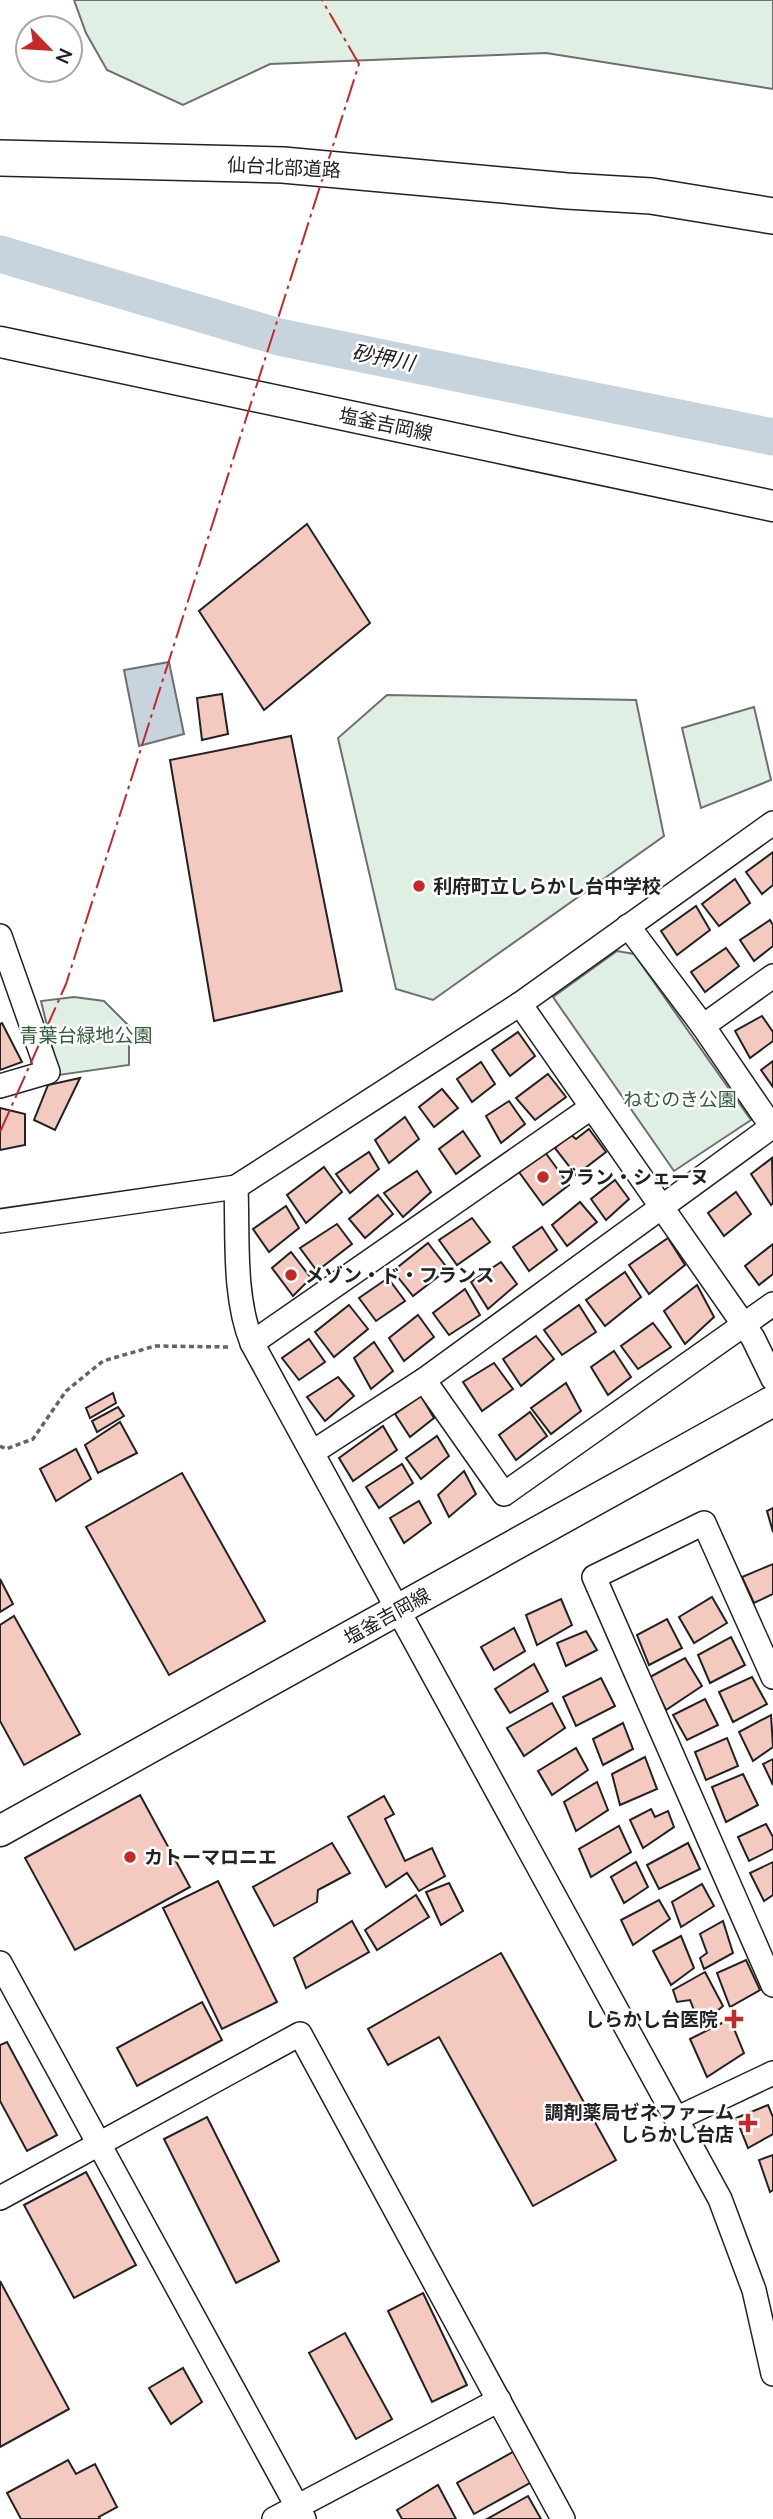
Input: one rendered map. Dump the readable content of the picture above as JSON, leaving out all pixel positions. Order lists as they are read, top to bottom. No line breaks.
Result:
{"streets":{"highway":["仙台北部道路"],"main road":["塩釜吉岡線"]},"water":["砂押川"],"parks":["青葉台緑地公園","ねむのき公園"],"places":{"other":["利府町立しらかし台中学校","ブラン・シェーヌ","メゾン・ド・フランス","カトーマロニエ"],"health":["しらかし台医院","調剤薬局ゼネファーム しらかし台店"]},"north":"bottom right"}
